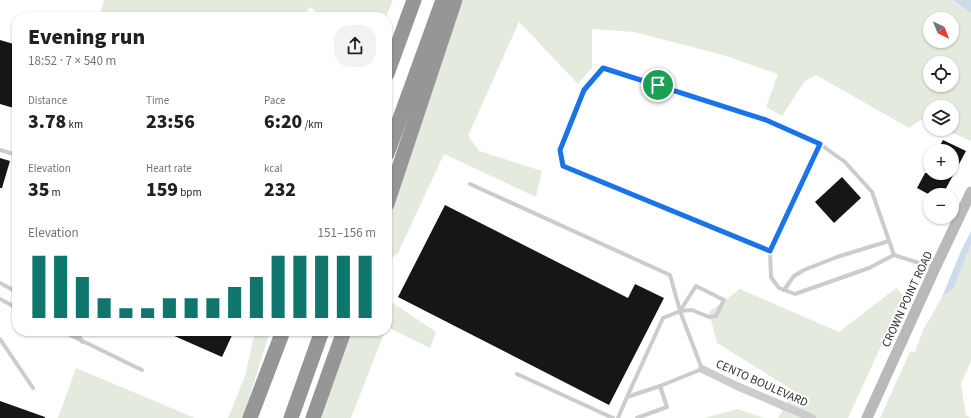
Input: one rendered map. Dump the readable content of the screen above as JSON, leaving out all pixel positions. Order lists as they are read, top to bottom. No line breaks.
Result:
{"streets":{"main road":["CROWN POINT ROAD"],"street":["CENTO BOULEVARD"]},"north":"bottom right","page":{"map_buttons":["+","−"],"heading":["Evening run","18:52 · 7 × 540 m"],"stats":[["Distance","3.78 km"],["Time","23:56"],["Pace","6:20 /km"],["Elevation","35 m"],["Heart rate","159 bpm"],["kcal","232"]],"chart":["Elevation","151–156 m"]}}
